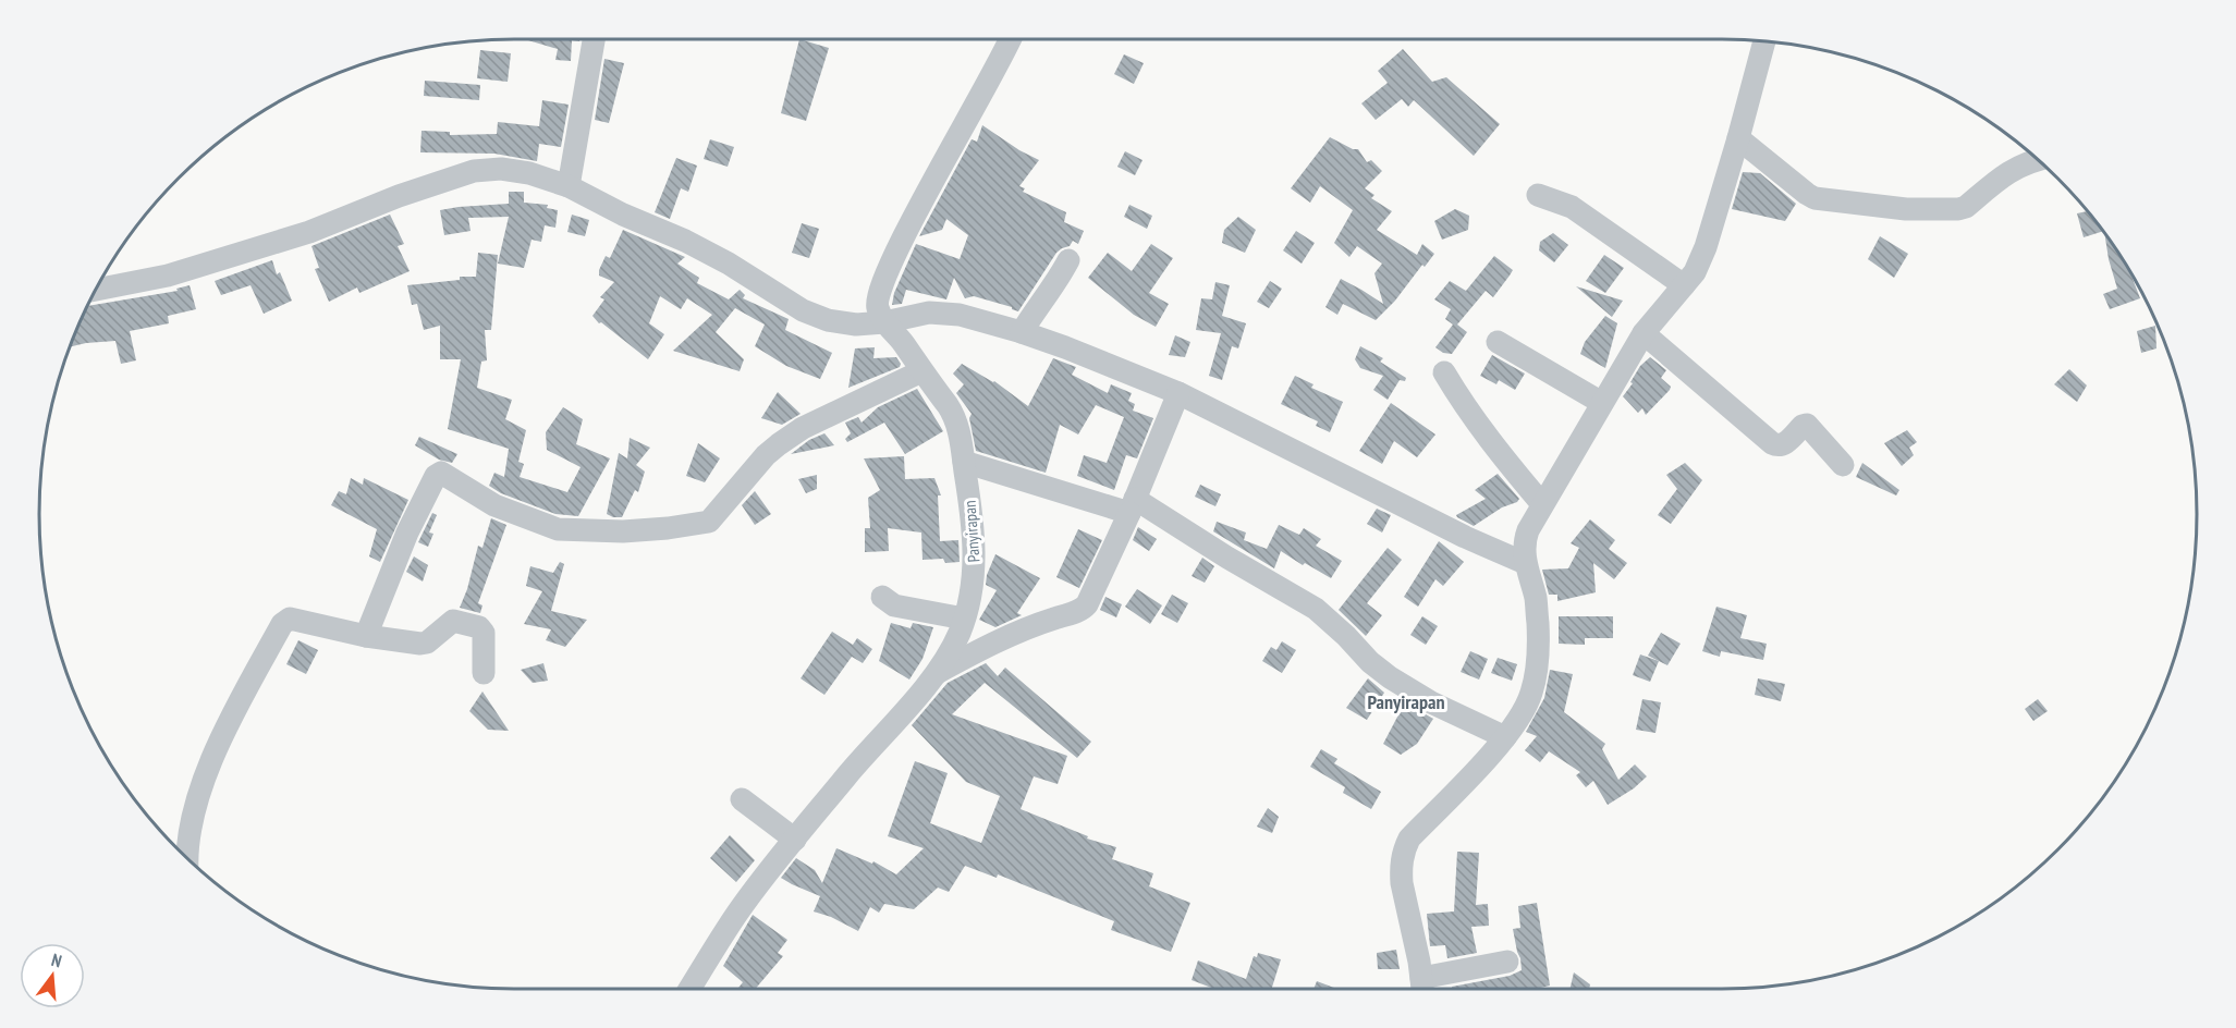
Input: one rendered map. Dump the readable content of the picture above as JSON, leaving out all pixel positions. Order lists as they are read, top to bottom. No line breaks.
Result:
{"streets":{"street":["Panyirapan"]},"districts":["Panyirapan"],"north":"top"}
